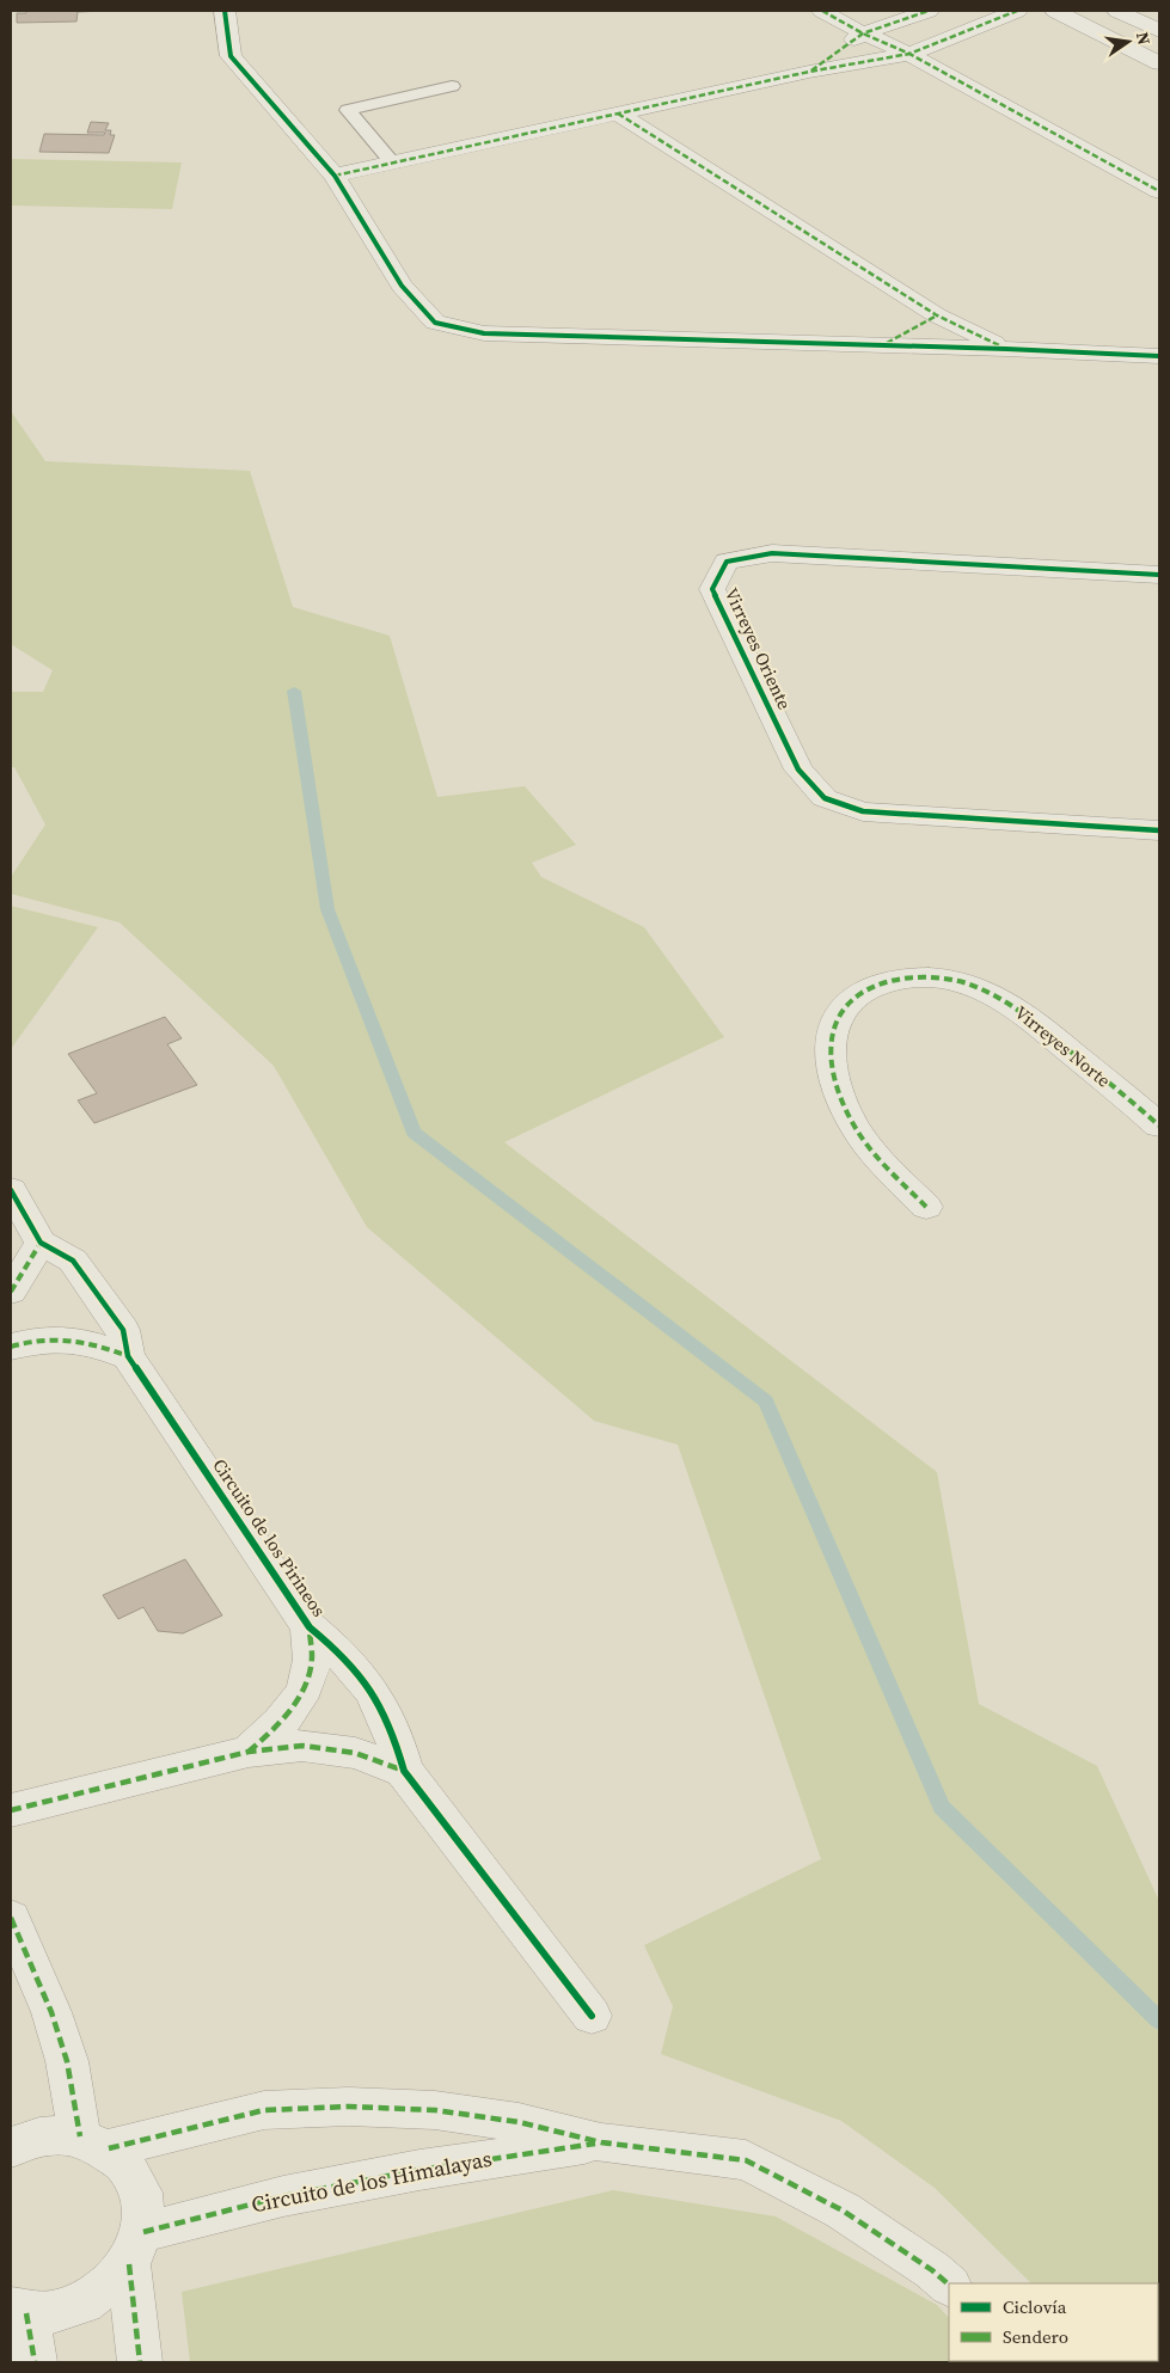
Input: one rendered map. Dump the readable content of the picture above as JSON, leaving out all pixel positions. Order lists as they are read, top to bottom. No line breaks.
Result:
{"streets":{"street":["Virreyes Oriente","Virreyes Norte","Circuito de los Pirineos","Circuito de los Himalayas"]},"legend":["Ciclovía","Sendero"],"north":"right"}
